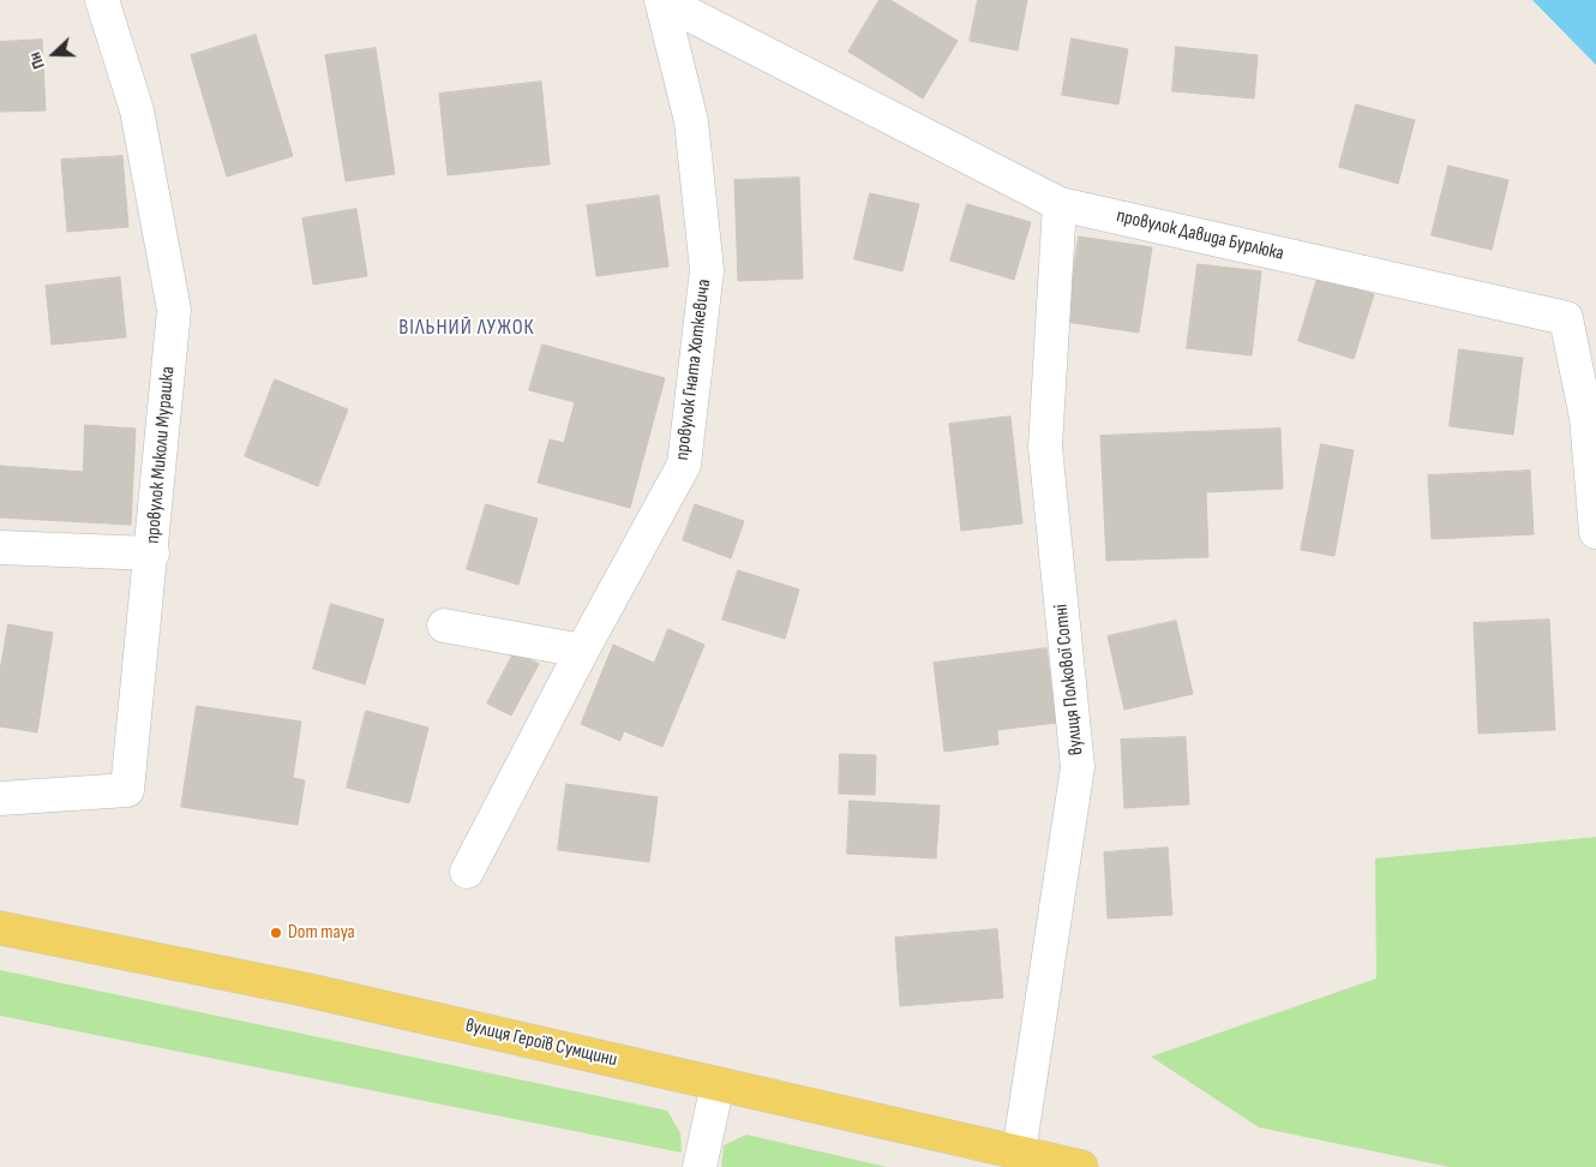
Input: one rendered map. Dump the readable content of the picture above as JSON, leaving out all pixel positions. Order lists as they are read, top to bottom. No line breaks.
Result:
{"streets":{"main road":["вулиця Героїв Сумщини"],"street":["провулок Давида Бурлюка","провулок Гната Хоткевича","провулок Миколи Мурашка","вулиця Полкової Сотні"]},"crossings":[["провулок Давида Бурлюка","провулок Гната Хоткевича"],["провулок Давида Бурлюка","вулиця Полкової Сотні"],["вулиця Полкової Сотні","вулиця Героїв Сумщини"]],"districts":["ВІЛЬНИЙ ЛУЖОК"],"places":["Dom maya"],"north":"left"}
